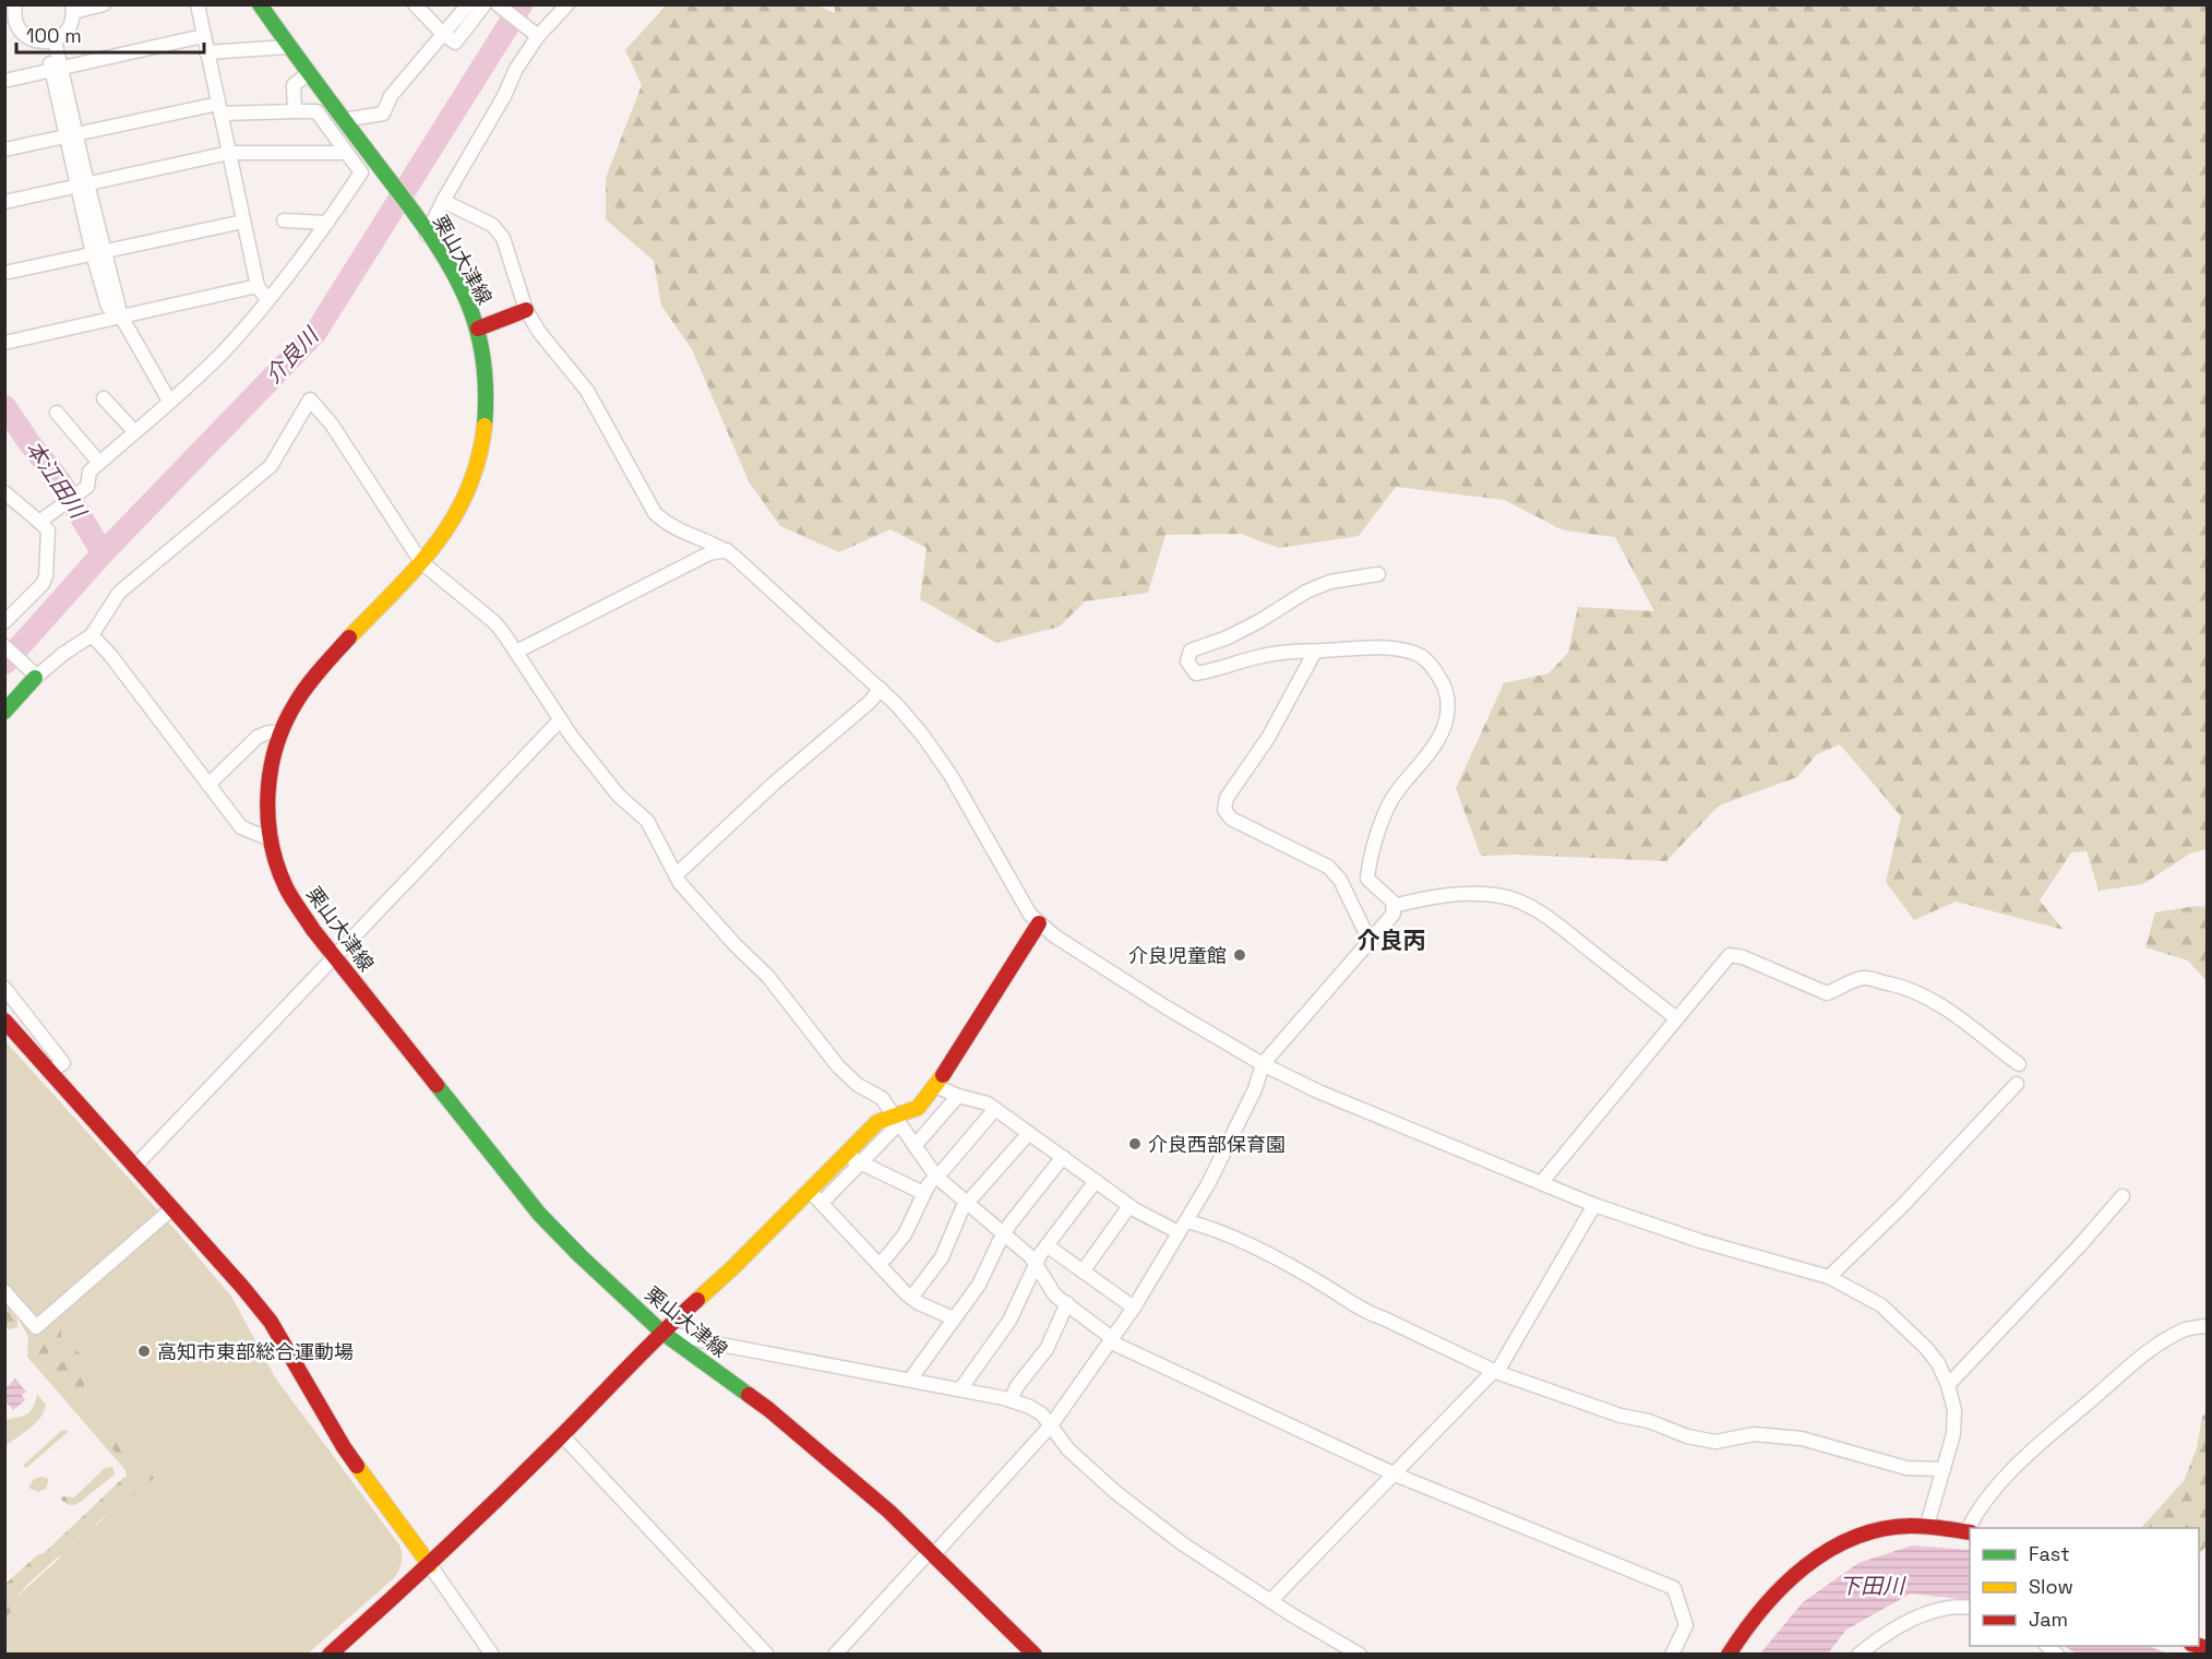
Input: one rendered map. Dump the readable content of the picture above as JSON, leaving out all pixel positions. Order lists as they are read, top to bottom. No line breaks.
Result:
{"streets":{"main road":["栗山大津線"]},"districts":["介良丙"],"water":["介良川","本江田川","下田川"],"places":["介良児童館","介良西部保育園","高知市東部総合運動場"],"legend":["Fast","Slow","Jam"],"scale_bar":"100 m"}
